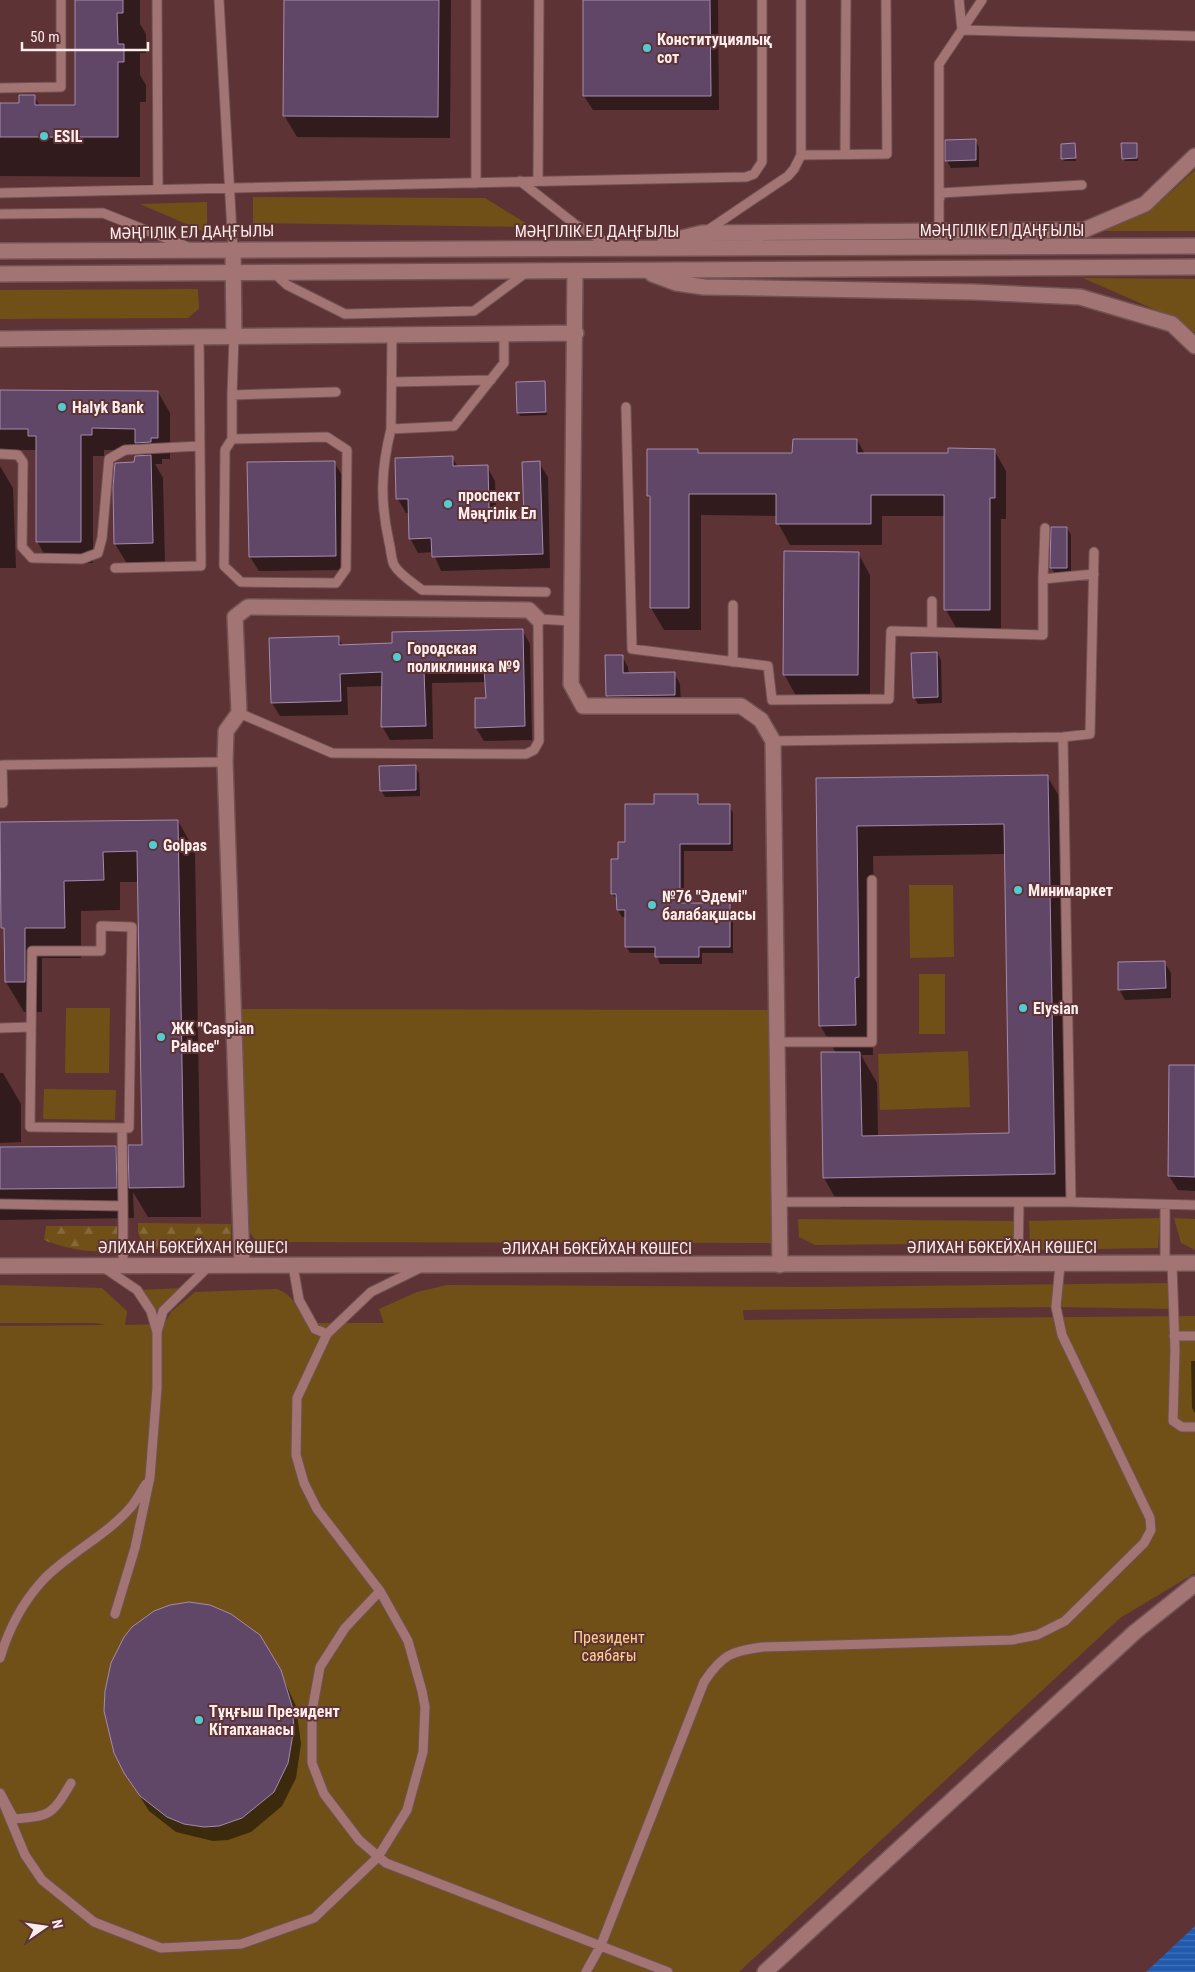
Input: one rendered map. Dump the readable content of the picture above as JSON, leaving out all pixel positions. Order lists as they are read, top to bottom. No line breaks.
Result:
{"streets":{"street":["МӘҢГІЛІК ЕЛ ДАҢҒЫЛЫ","ӘЛИХАН БӨКЕЙХАН КӨШЕСІ"]},"parks":["Президент саябағы"],"places":["Конституциялық сот","ESIL","Halyk Bank","проспект Мәңгілік Ел","Городская поликлиника №9","Golpas","Минимаркет","№76 \"Әдемі\" балабақшасы","Elysian","ЖК \"Caspian Palace\"","Тұңғыш Президент Кітапханасы"],"scale_bar":"50 m","north":"right"}
